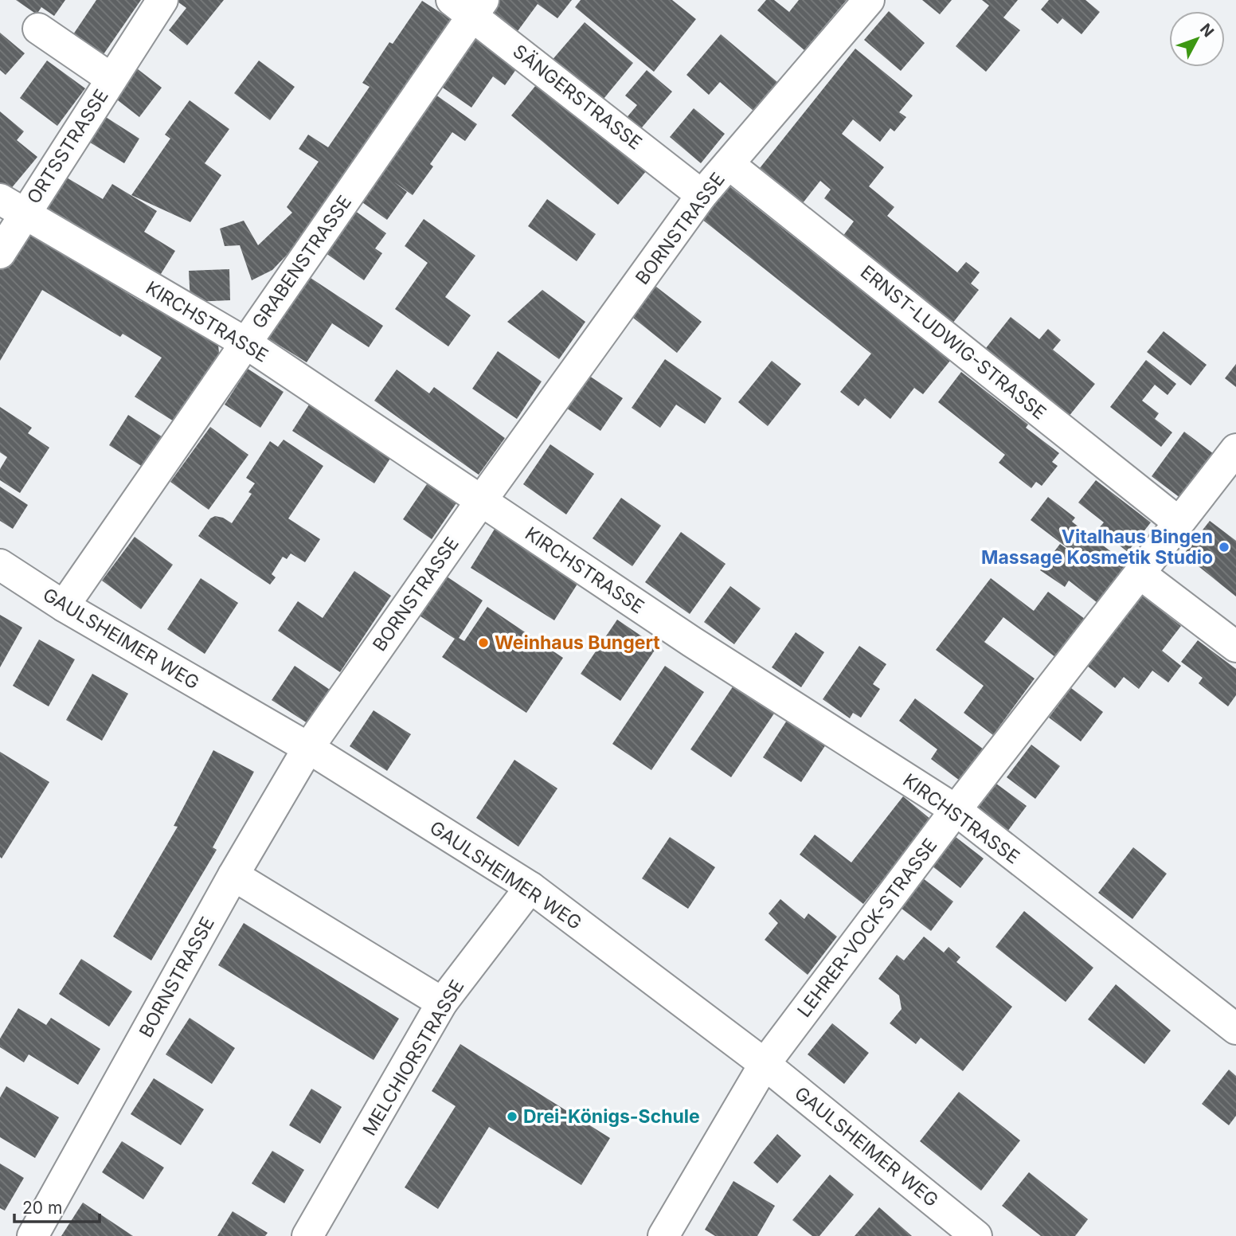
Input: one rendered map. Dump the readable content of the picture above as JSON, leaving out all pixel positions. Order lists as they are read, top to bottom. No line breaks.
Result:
{"streets":{"street":["SÄNGERSTRASSE","ORTSSTRASSE","BORNSTRASSE","GRABENSTRASSE","KIRCHSTRASSE","ERNST-LUDWIG-STRASSE","GAULSHEIMER WEG","LEHRER-VOCK-STRASSE","MELCHIORSTRASSE"]},"crossings":[["SÄNGERSTRASSE","BORNSTRASSE"],["SÄNGERSTRASSE","GRABENSTRASSE"],["ORTSSTRASSE","KIRCHSTRASSE"],["BORNSTRASSE","KIRCHSTRASSE"],["BORNSTRASSE","ERNST-LUDWIG-STRASSE"],["BORNSTRASSE","GAULSHEIMER WEG"],["GRABENSTRASSE","KIRCHSTRASSE"],["GRABENSTRASSE","GAULSHEIMER WEG"],["KIRCHSTRASSE","LEHRER-VOCK-STRASSE"],["ERNST-LUDWIG-STRASSE","LEHRER-VOCK-STRASSE"],["GAULSHEIMER WEG","LEHRER-VOCK-STRASSE"],["GAULSHEIMER WEG","MELCHIORSTRASSE"]],"places":["Vitalhaus Bingen Massage Kosmetik Studio","Weinhaus Bungert","Drei-Königs-Schule"],"scale_bar":"20 m","north":"top right"}
